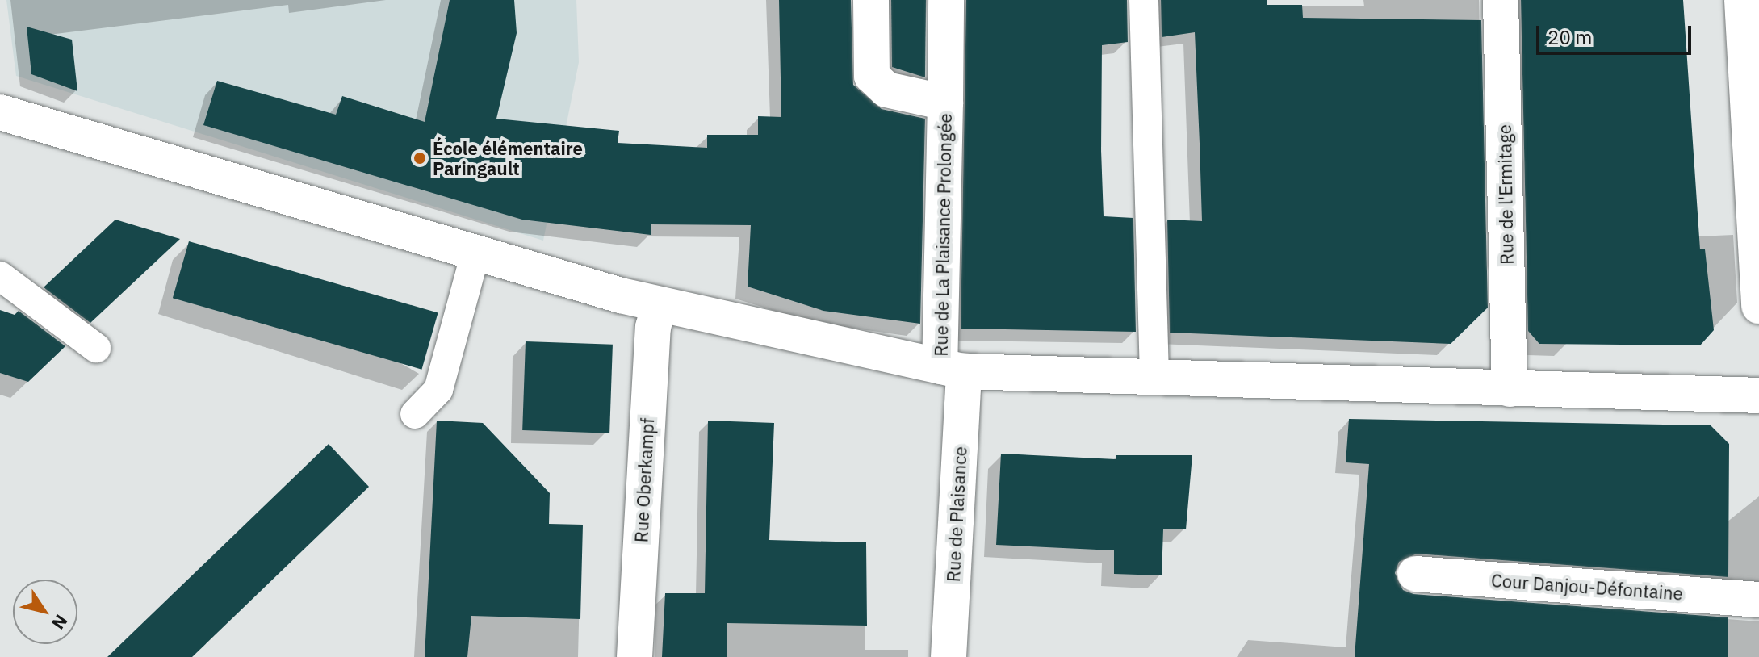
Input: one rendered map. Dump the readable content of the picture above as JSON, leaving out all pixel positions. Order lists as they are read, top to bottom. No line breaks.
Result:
{"streets":{"street":["Rue de l'Ermitage","Rue de La Plaisance Prolongée","Rue Oberkampf","Rue de Plaisance","Cour Danjou-Défontaine"]},"crossings":[["Rue de La Plaisance Prolongée","Rue de Plaisance"]],"places":["École élémentaire Paringault"],"scale_bar":"20 m","north":"bottom right"}
